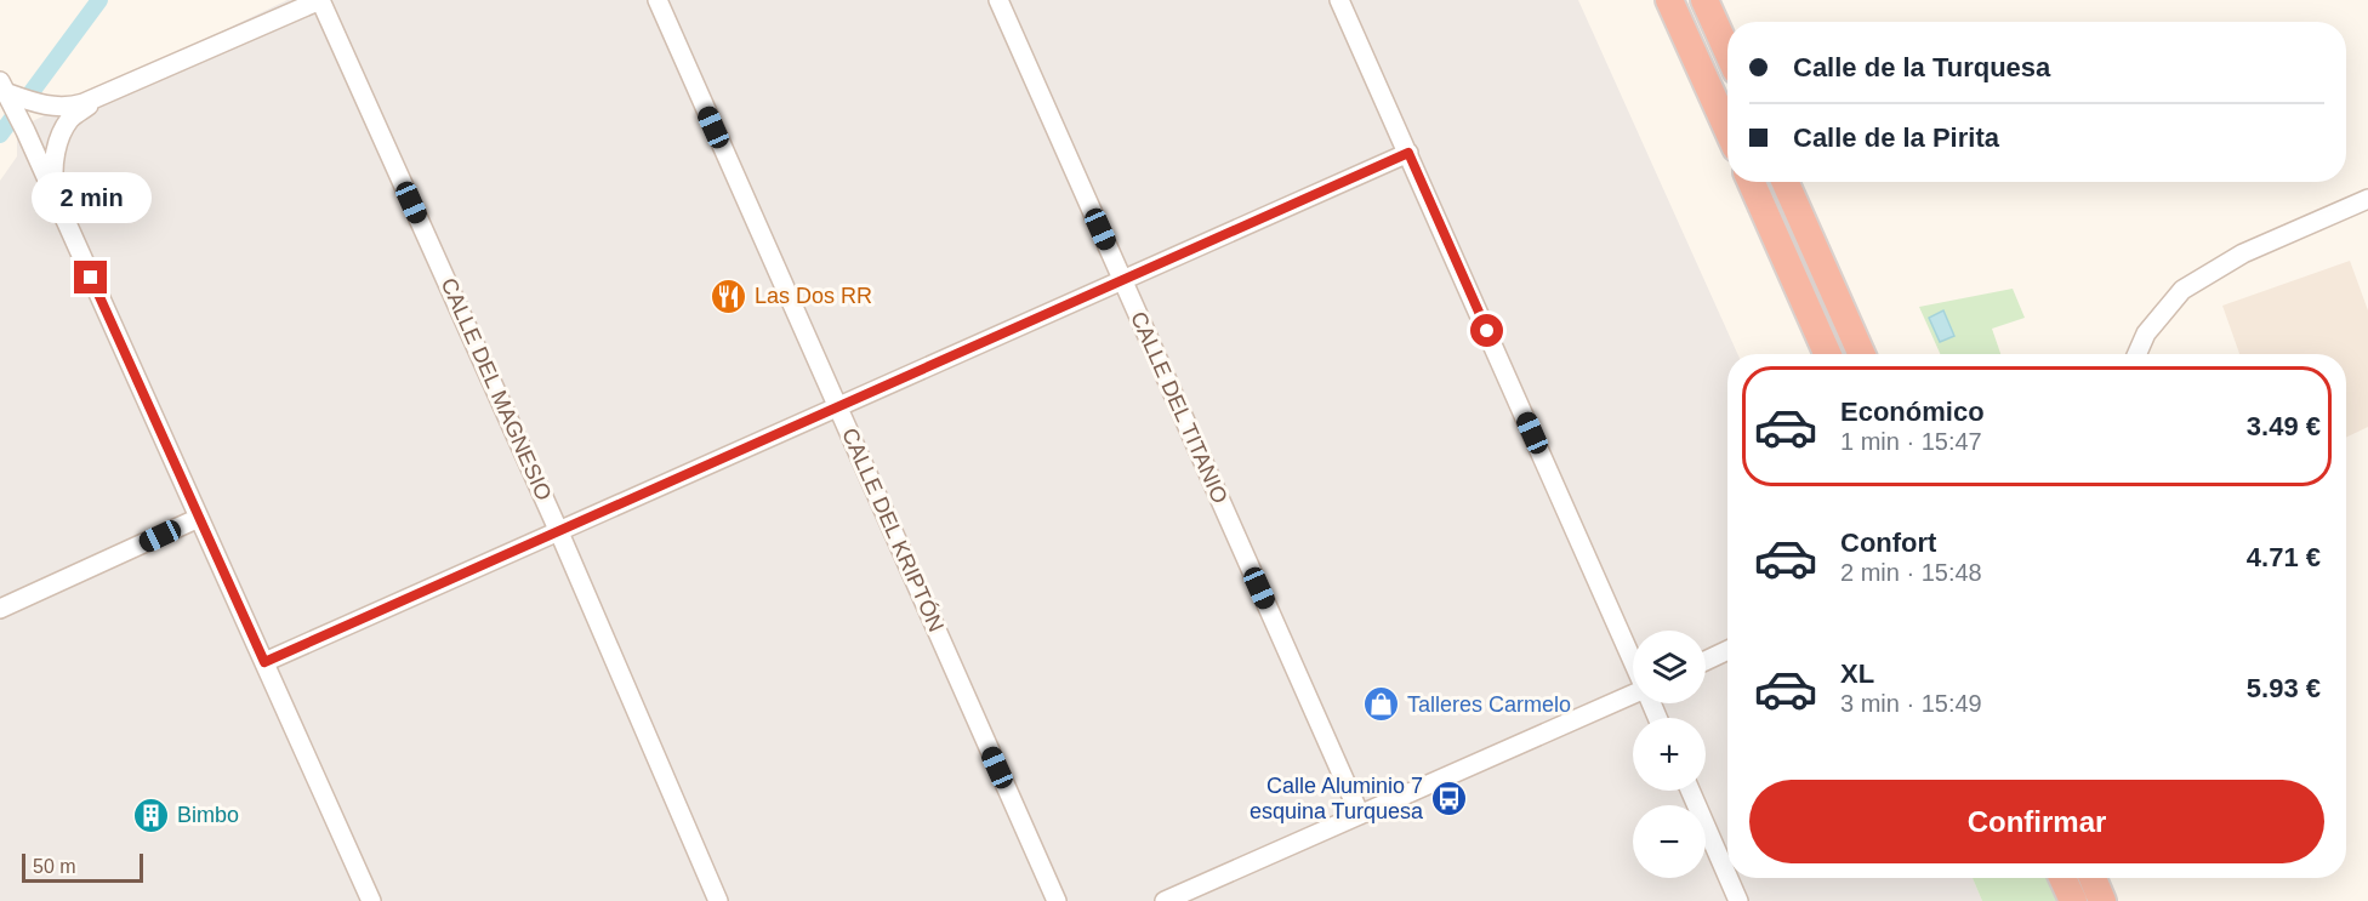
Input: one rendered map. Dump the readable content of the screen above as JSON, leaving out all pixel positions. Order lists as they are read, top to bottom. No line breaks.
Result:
{"streets":{"street":["CALLE DEL MAGNESIO","CALLE DEL TITANIO","CALLE DEL KRIPTÓN"]},"places":{"restaurant":["Las Dos RR"],"shop":["Talleres Carmelo"],"bus stop":["Calle Aluminio 7 esquina Turquesa"],"building":["Bimbo"]},"scale_bar":"50 m","page":{"banner":["Calle de la Turquesa","Calle de la Pirita"],"bubble":"2 min","list":[{"name":"Económico","note":"1 min · 15:47","value":"3.49 €"},{"name":"Confort","note":"2 min · 15:48","value":"4.71 €"},{"name":"XL","note":"3 min · 15:49","value":"5.93 €"}],"map_buttons":["+","−"],"buttons":"Confirmar","scale":"50 m"}}
